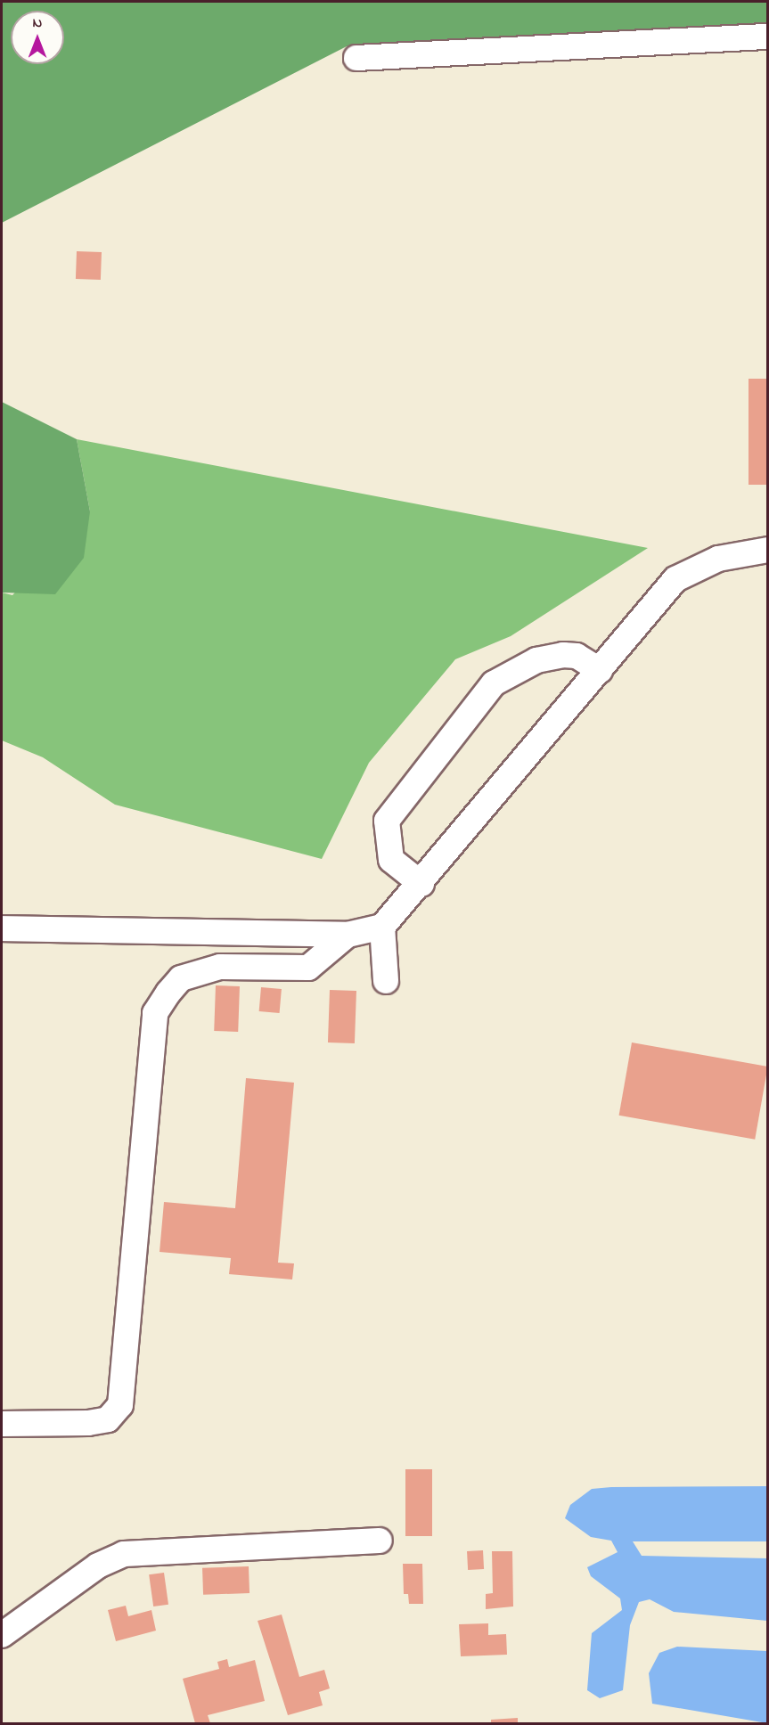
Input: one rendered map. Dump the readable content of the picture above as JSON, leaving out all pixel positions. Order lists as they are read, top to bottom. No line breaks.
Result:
{"north":"top"}
